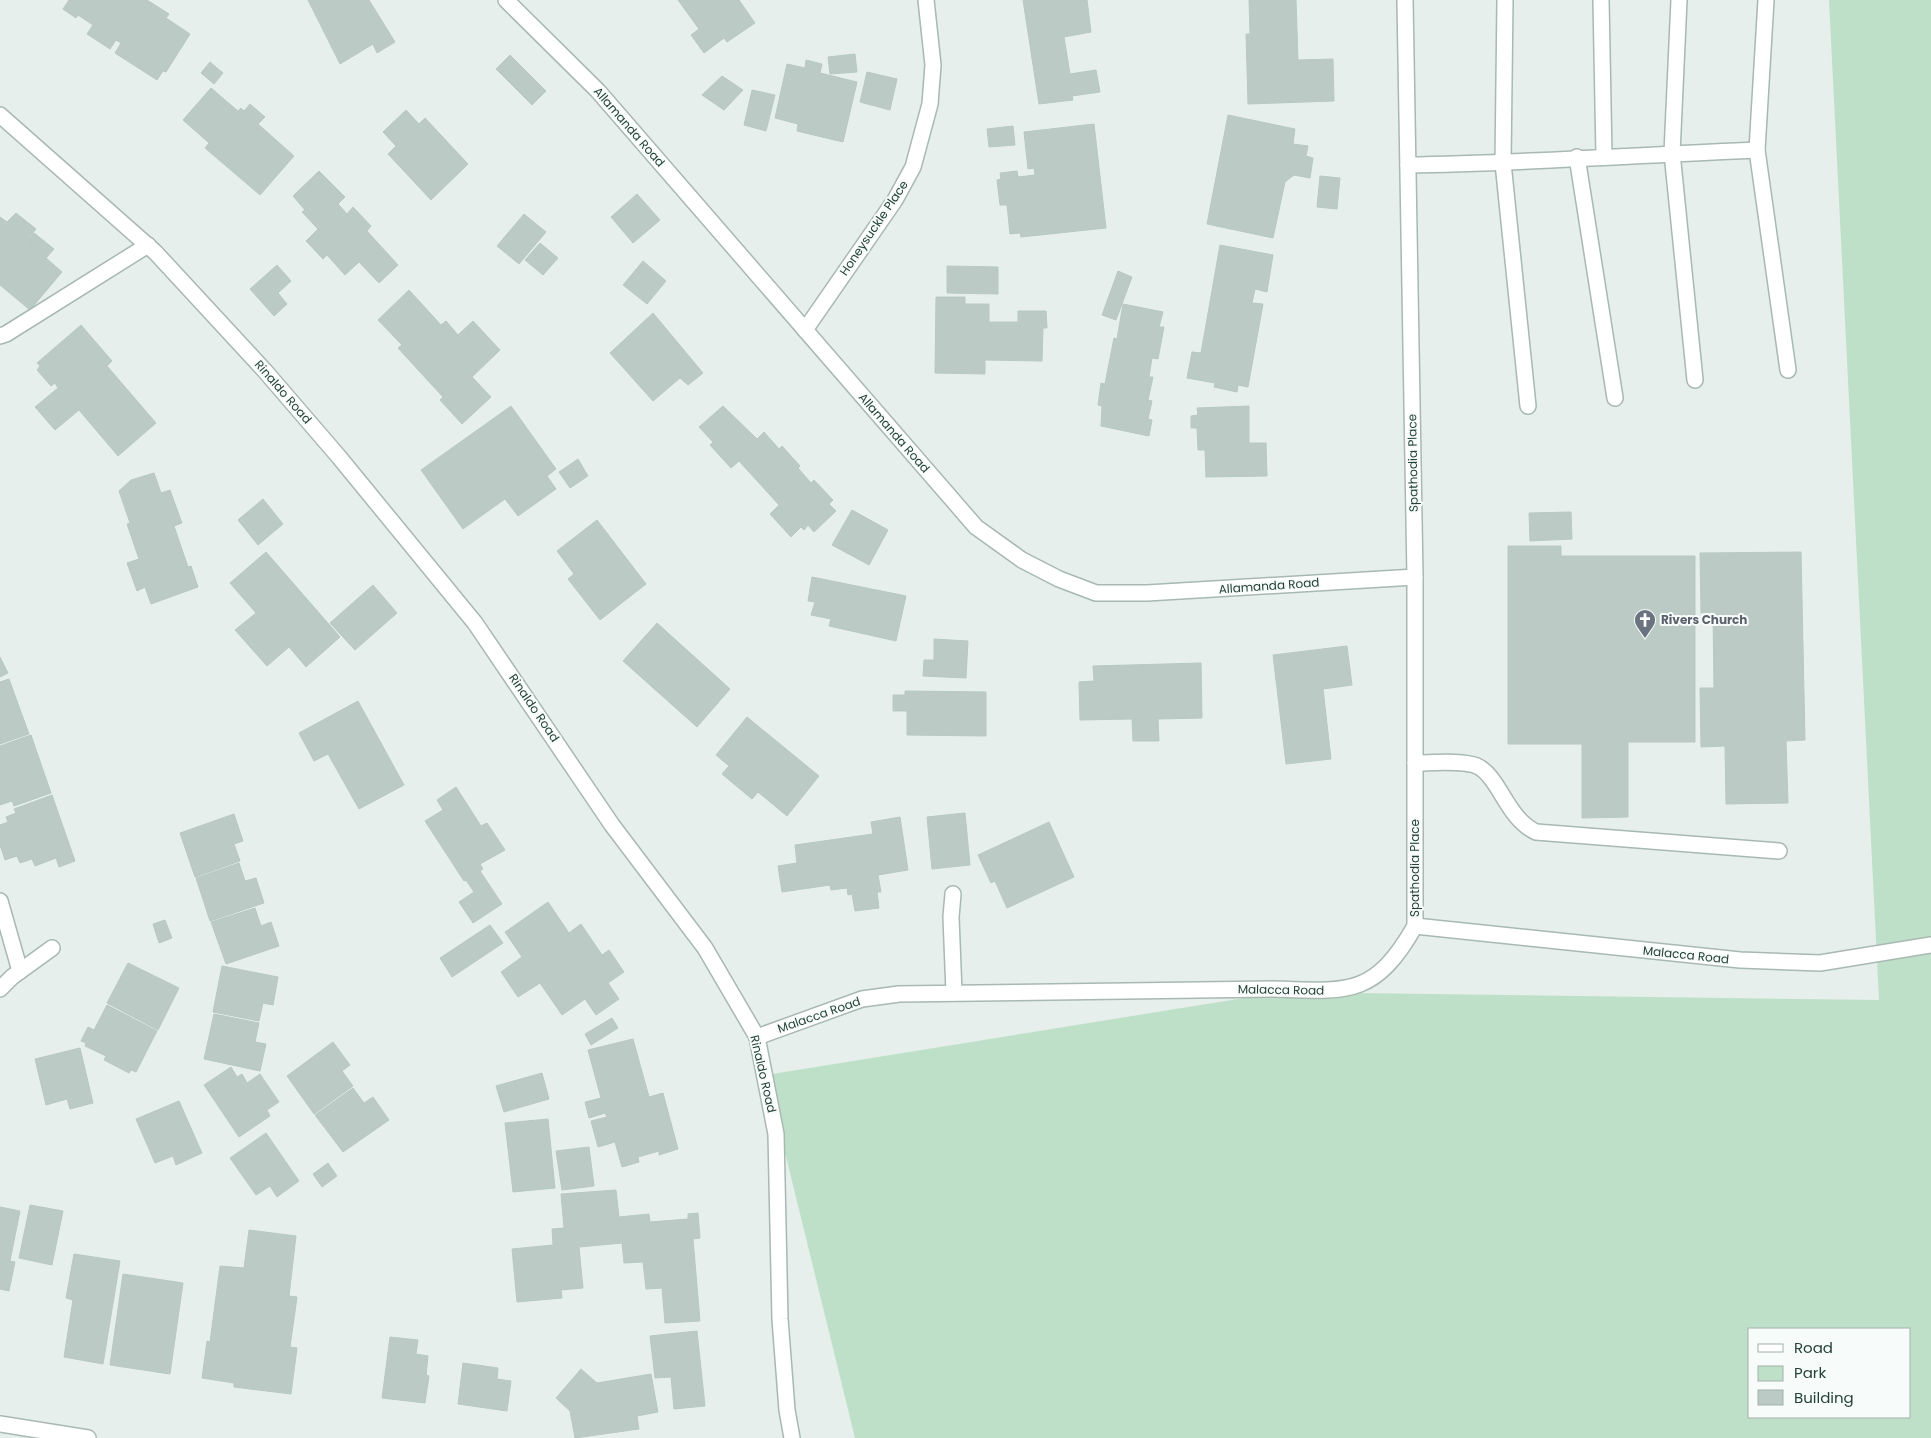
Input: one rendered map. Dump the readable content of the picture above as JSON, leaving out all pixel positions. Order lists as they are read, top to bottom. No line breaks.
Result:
{"streets":{"street":["Allamanda Road","Honeysuckle Place","Rinaldo Road","Spathodia Place","Malacca Road"]},"crossings":[["Allamanda Road","Honeysuckle Place"],["Allamanda Road","Spathodia Place"],["Rinaldo Road","Malacca Road"],["Spathodia Place","Malacca Road"]],"places":{"church":["Rivers Church"]},"legend":["Road","Park","Building"]}
